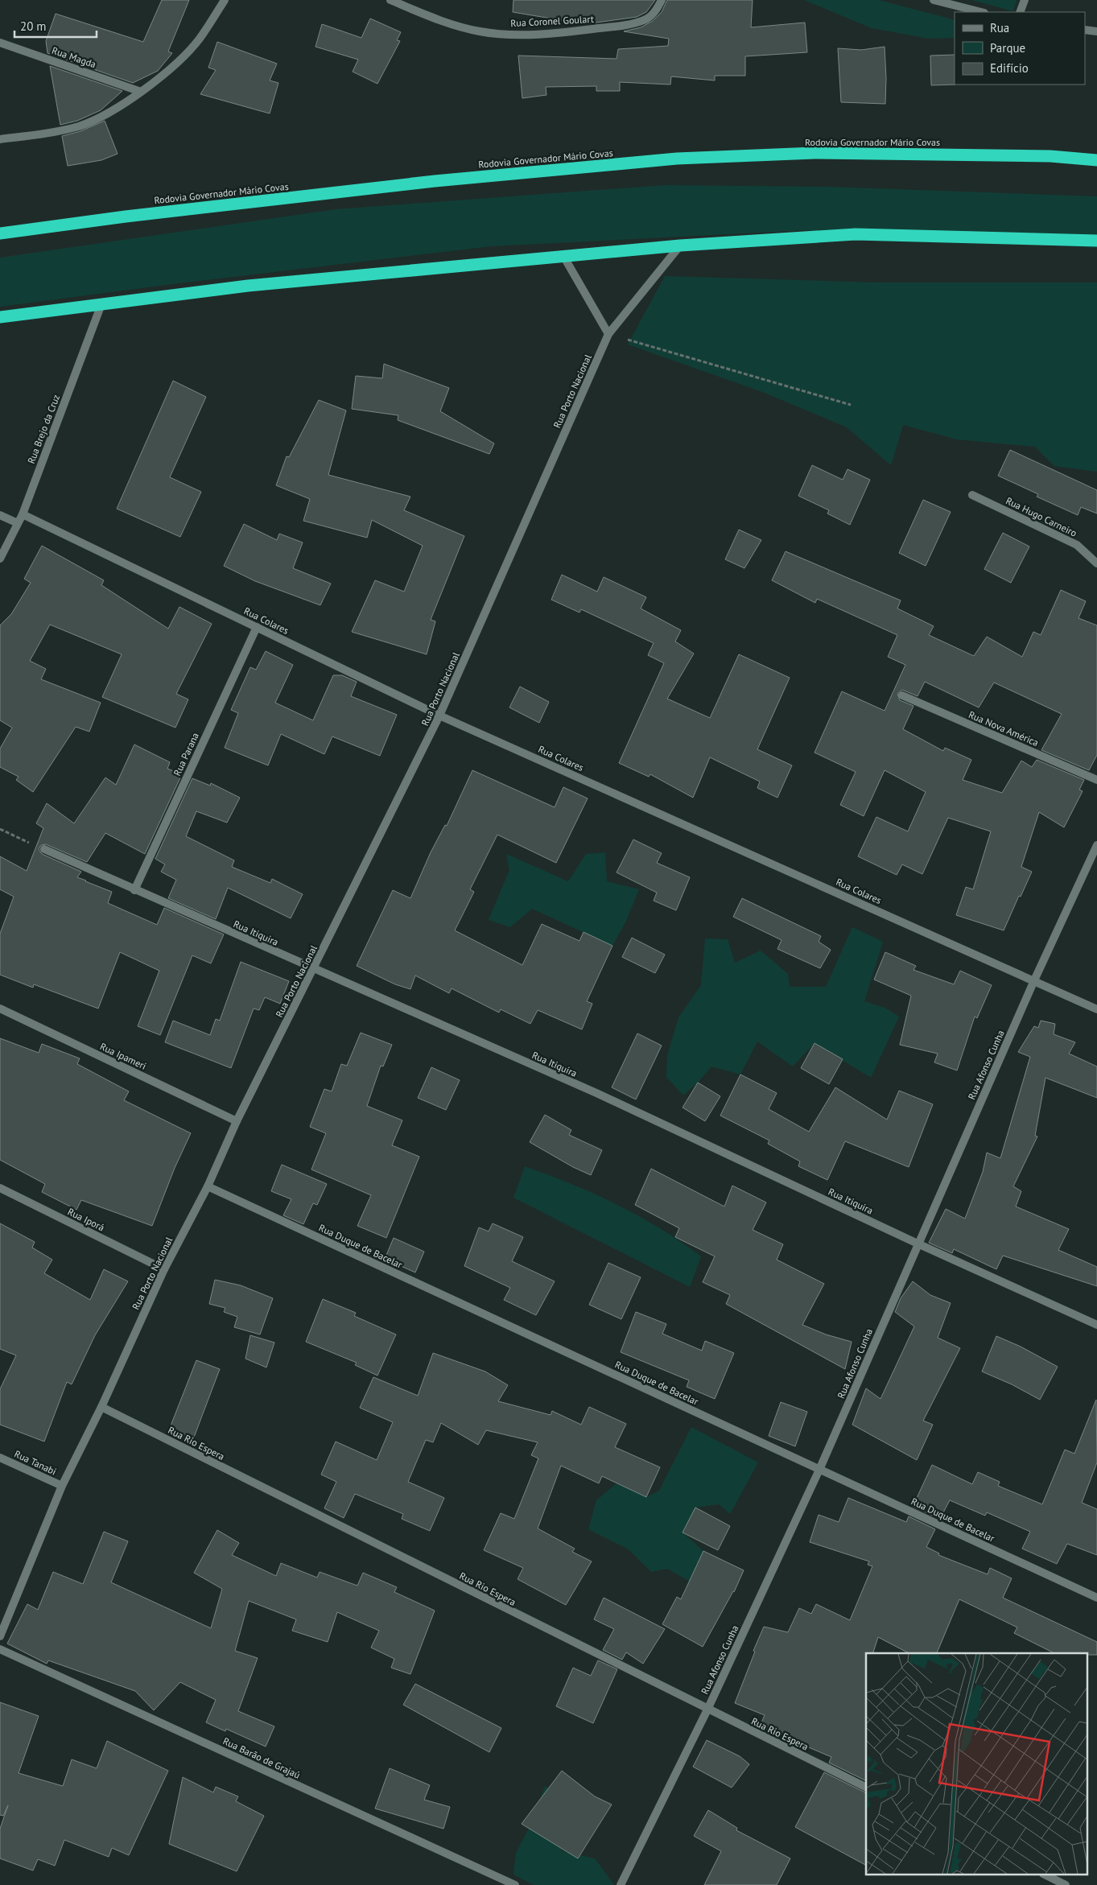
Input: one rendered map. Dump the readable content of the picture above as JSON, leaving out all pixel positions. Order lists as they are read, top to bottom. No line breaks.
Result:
{"streets":{"highway":["Rodovia Governador Mário Covas"],"street":["Rua Coronel Goulart","Rua Magda","Rua Porto Nacional","Rua Brejo da Cruz","Rua Hugo Carneiro","Rua Colares","Rua Nova América","Rua Parana","Rua Itiquira","Rua Ipameri","Rua Afonso Cunha","Rua Iporá","Rua Duque de Bacelar","Rua Rio Espera","Rua Tanabi","Rua Barão de Grajaú"]},"crossings":[["Rua Porto Nacional","Rua Colares"],["Rua Porto Nacional","Rua Itiquira"],["Rua Porto Nacional","Rua Ipameri"],["Rua Porto Nacional","Rua Iporá"],["Rua Porto Nacional","Rua Duque de Bacelar"],["Rua Porto Nacional","Rua Rio Espera"],["Rua Porto Nacional","Rua Tanabi"],["Rua Brejo da Cruz","Rua Colares"],["Rua Colares","Rua Parana"],["Rua Colares","Rua Afonso Cunha"],["Rua Parana","Rua Itiquira"],["Rua Itiquira","Rua Afonso Cunha"],["Rua Afonso Cunha","Rua Duque de Bacelar"],["Rua Afonso Cunha","Rua Rio Espera"]],"legend":["Rua","Parque","Edifício"],"scale_bar":"20 m"}
